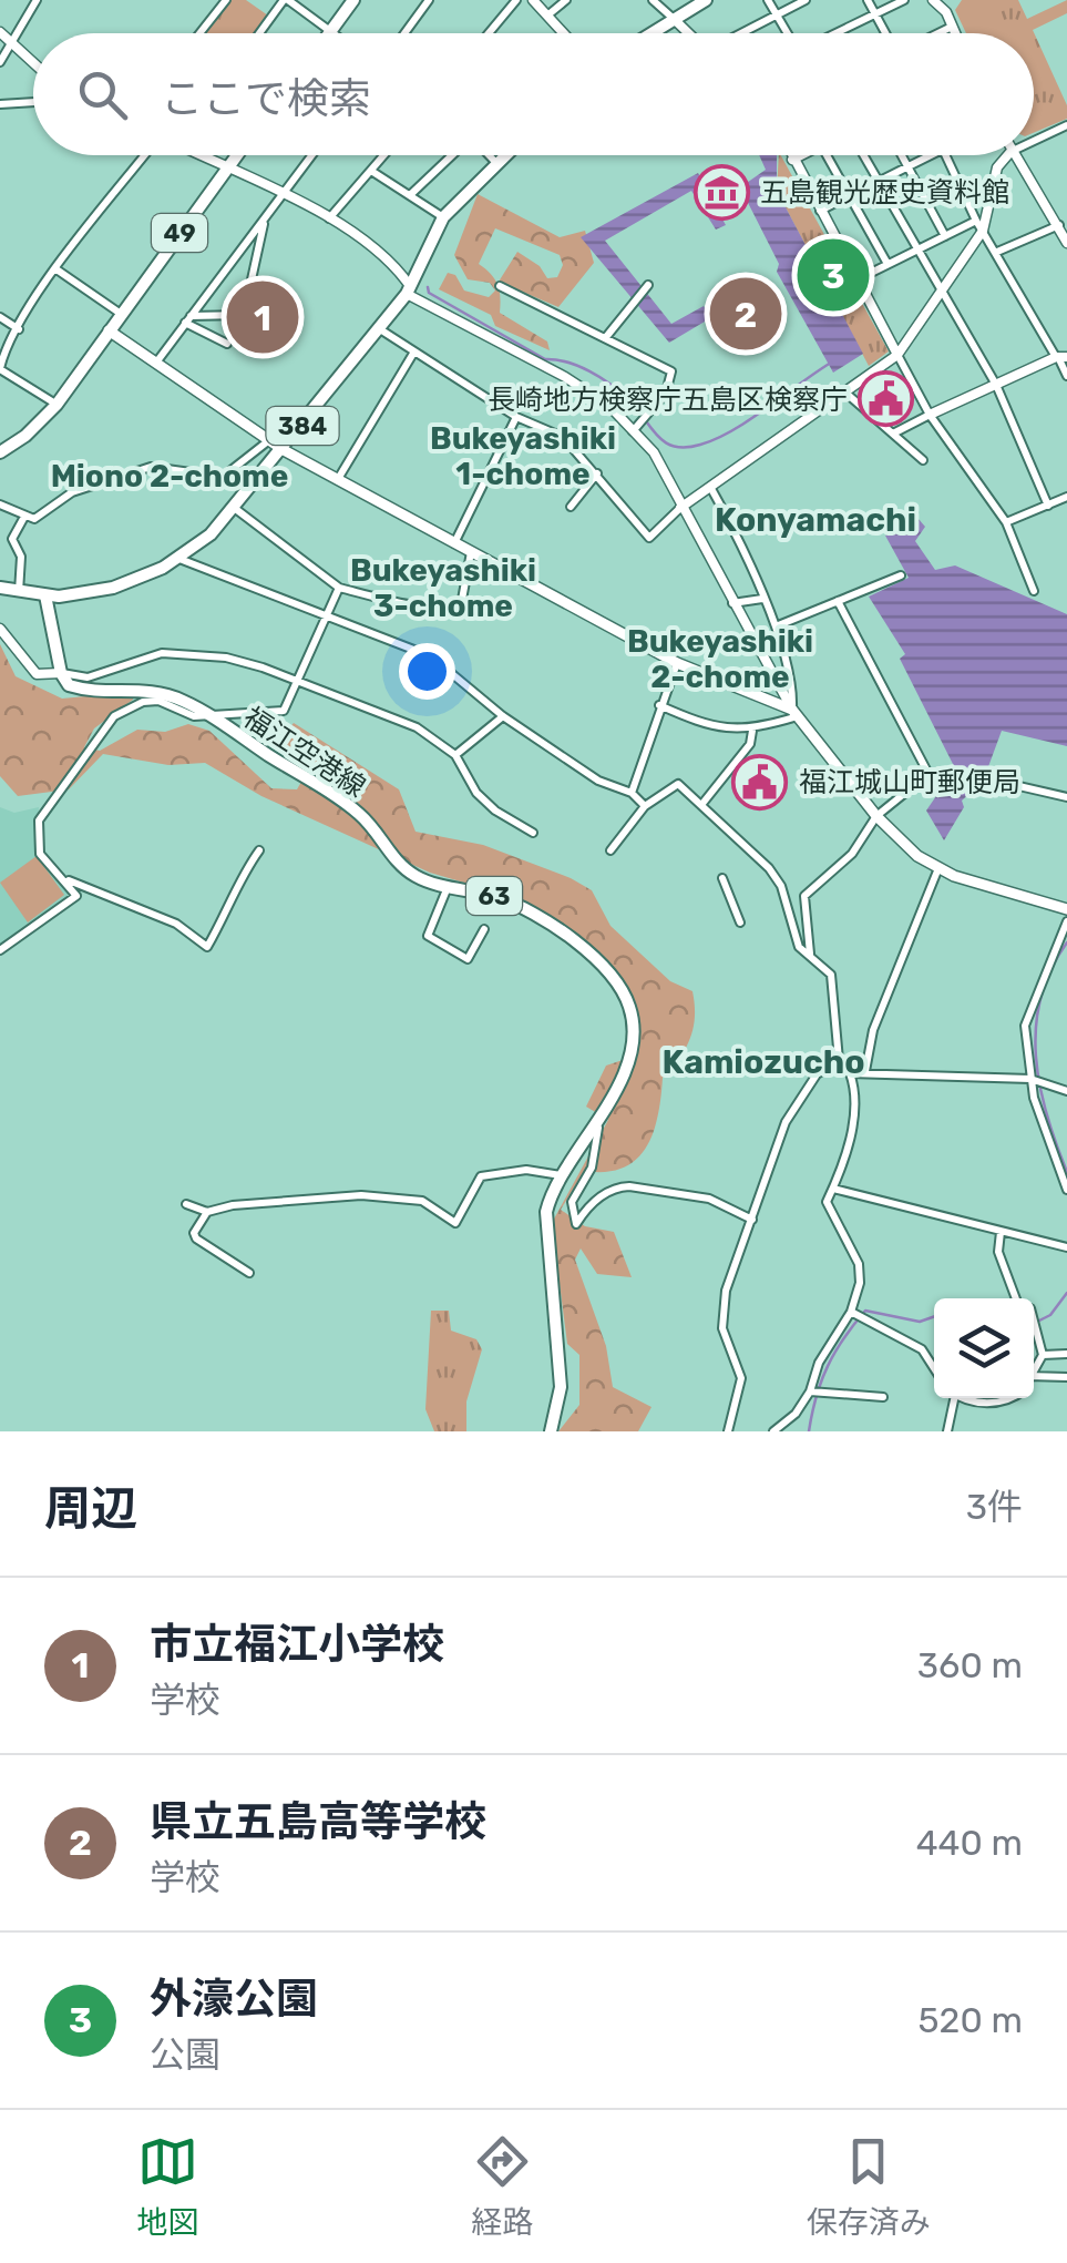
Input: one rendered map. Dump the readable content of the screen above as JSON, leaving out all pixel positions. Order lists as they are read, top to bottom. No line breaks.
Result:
{"streets":{"main road":["49","384","福江空港線","63"]},"districts":["Bukeyashiki 1-chome","Miono 2-chome","Konyamachi","Bukeyashiki 3-chome","Bukeyashiki 2-chome","Kamiozucho"],"places":{"museum":["五島観光歴史資料館"],"public building":["長崎地方検察庁五島区検察庁","福江城山町郵便局"]},"page":{"search":"ここで検索","pins":["3","2","1"],"heading":["周辺","3件"],"list":[{"mark":"1","name":"市立福江小学校","note":"学校","value":"360 m"},{"mark":"2","name":"県立五島高等学校","note":"学校","value":"440 m"},{"mark":"3","name":"外濠公園","note":"公園","value":"520 m"}],"nav":["地図","経路","保存済み"]}}
